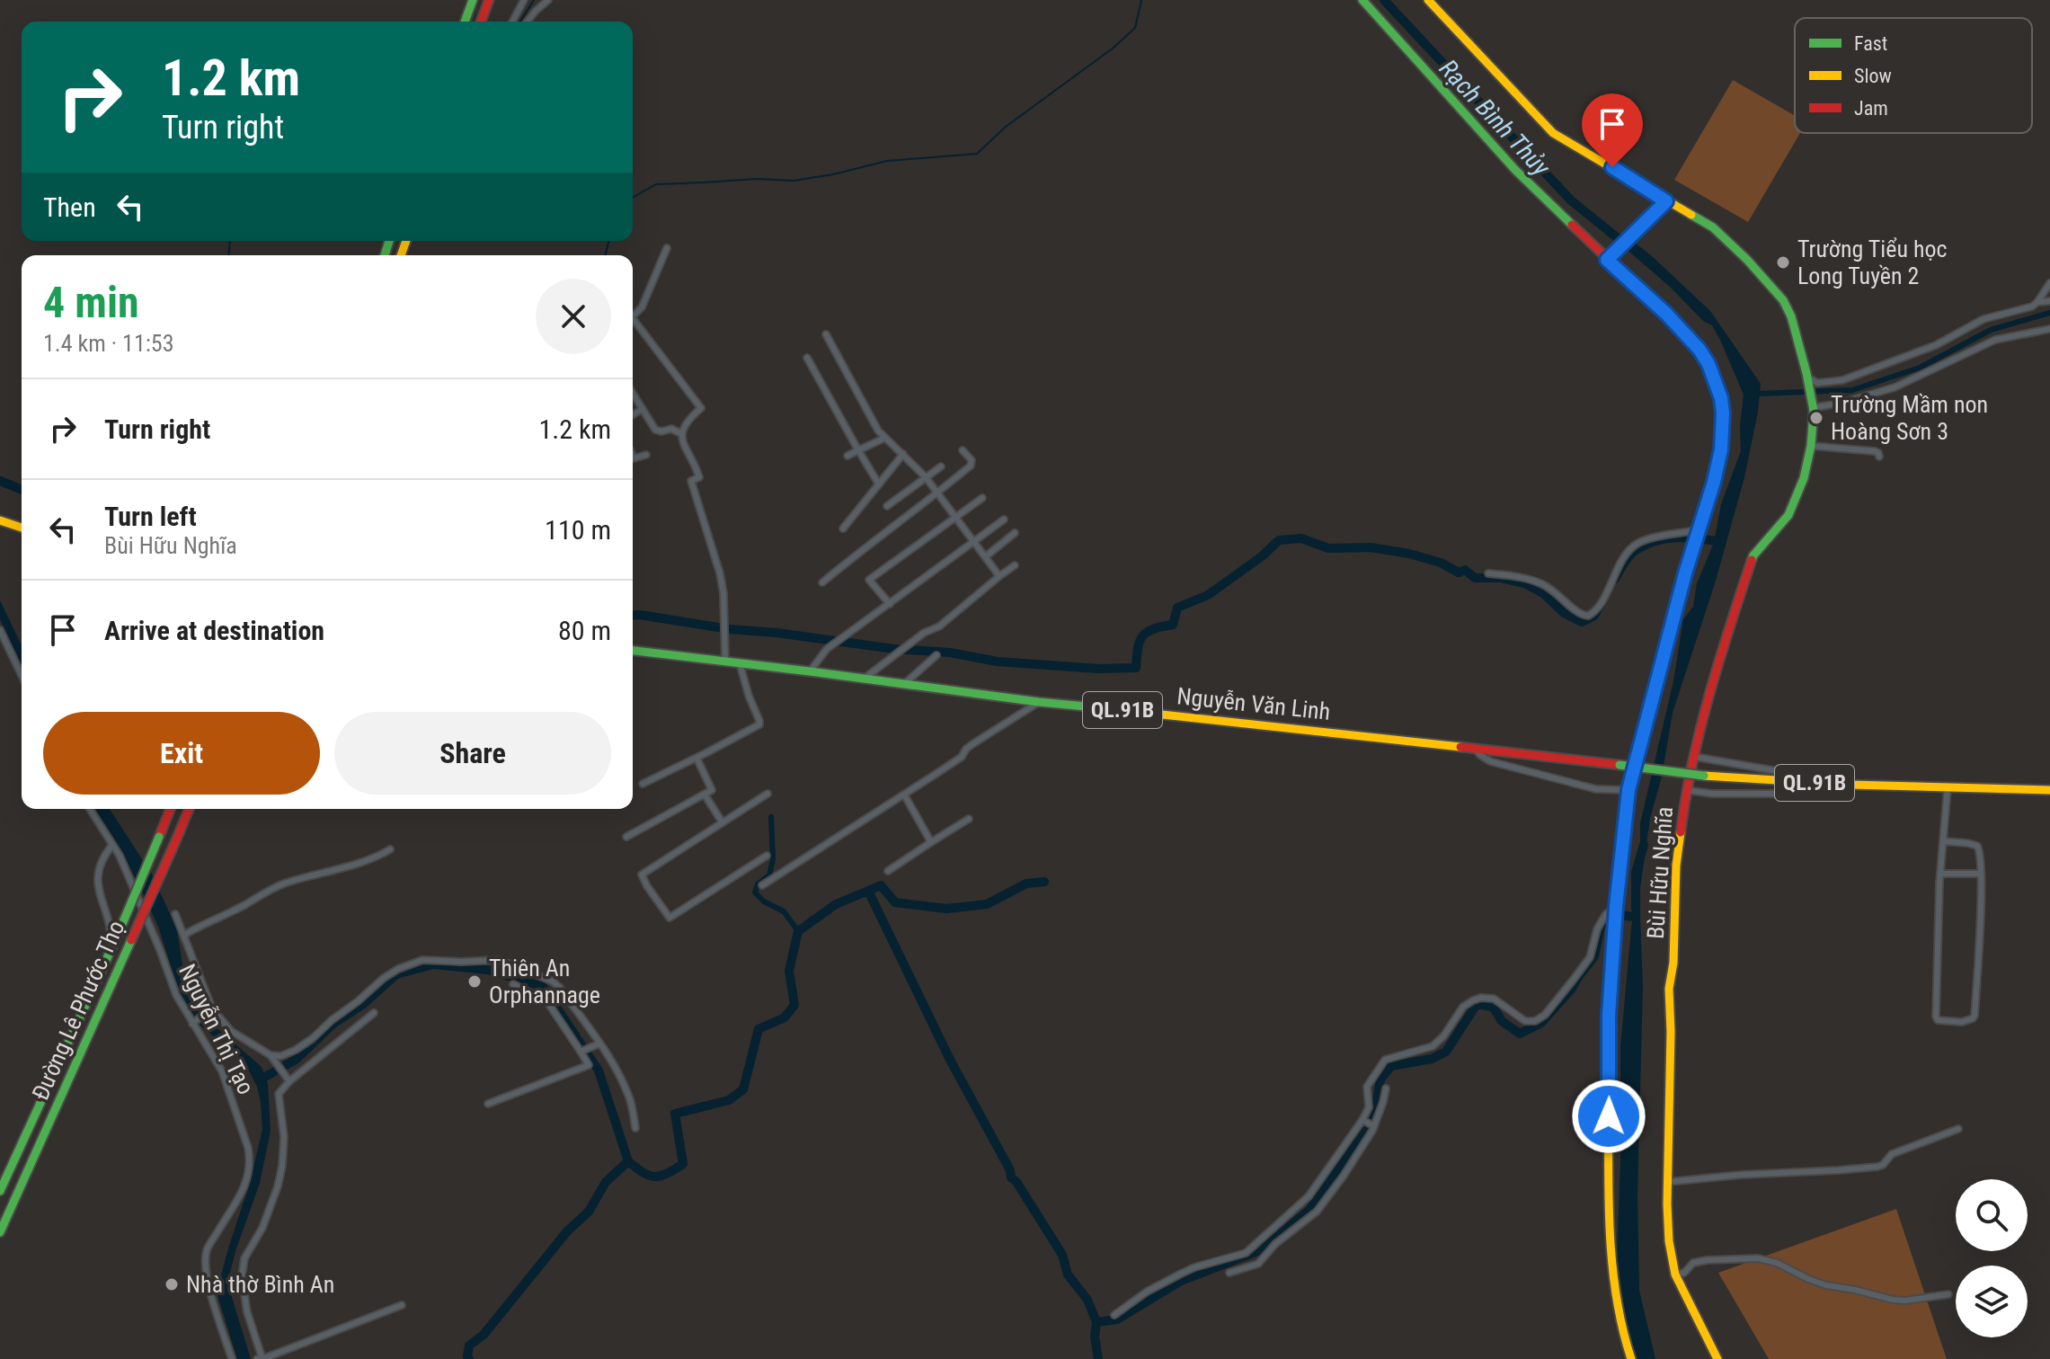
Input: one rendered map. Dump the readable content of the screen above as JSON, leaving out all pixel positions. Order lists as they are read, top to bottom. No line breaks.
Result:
{"streets":{"main road":["Nguyễn Văn Linh","QL.91B","Bùi Hữu Nghĩa","Đường Lê Phước Thọ"],"street":["Nguyễn Thị Tạo"]},"crossings":[["Nguyễn Văn Linh","QL.91B"]],"water":["Rạch Bình Thủy"],"places":["Trường Tiểu học Long Tuyền 2","Trường Mầm non Hoàng Sơn 3","Thiên An Orphannage","Nhà thờ Bình An"],"legend":["Fast","Slow","Jam"],"page":{"turn":["1.2 km","Turn right"],"then":"Then","heading":["4 min","1.4 km · 11:53"],"list":[{"name":"Turn right","value":"1.2 km"},{"name":"Turn left","note":"Bùi Hữu Nghĩa","value":"110 m"},{"name":"Arrive at destination","value":"80 m"}],"buttons":["Exit","Share"]}}
